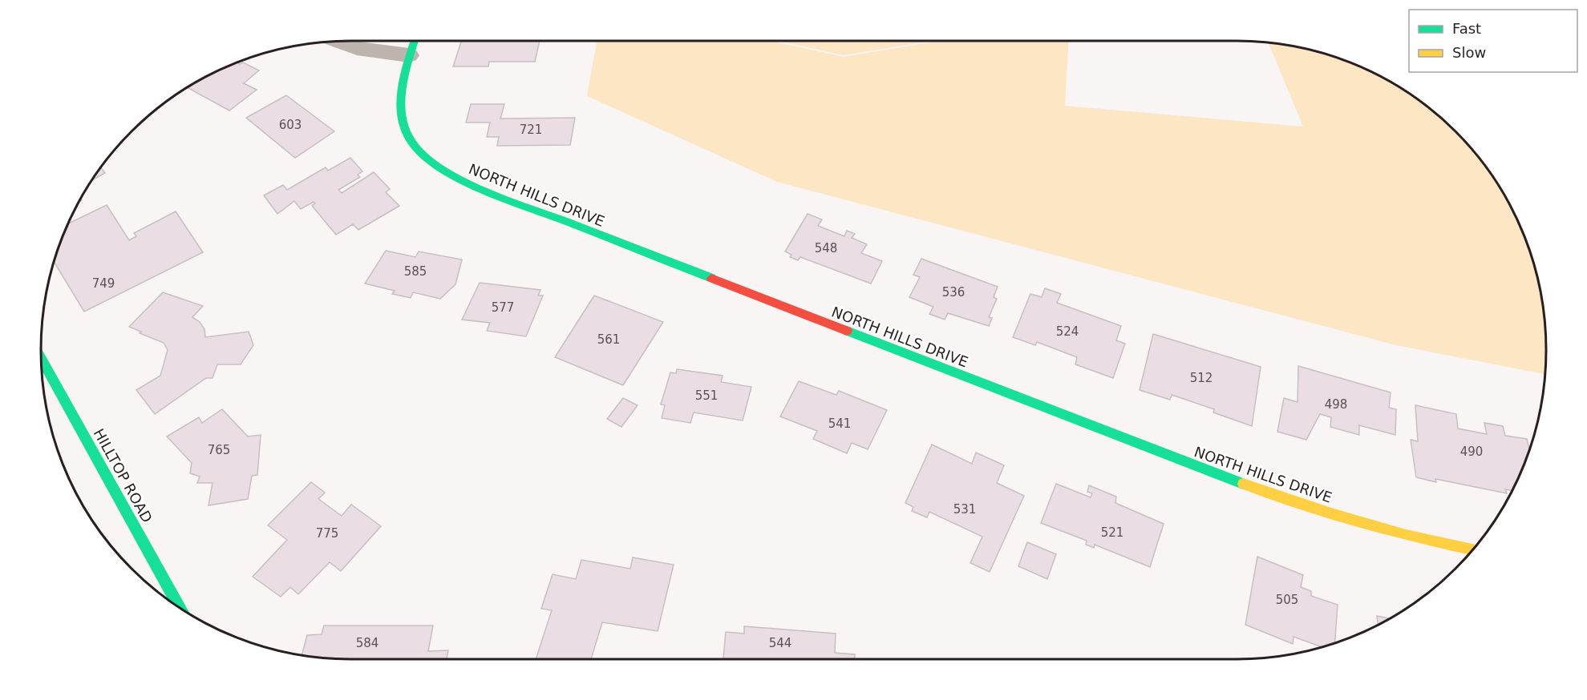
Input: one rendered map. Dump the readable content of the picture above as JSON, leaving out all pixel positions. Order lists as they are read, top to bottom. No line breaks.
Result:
{"streets":{"street":["NORTH HILLS DRIVE","HILLTOP ROAD"]},"house_numbers":["603","721","548","585","749","536","577","524","561","512","551","498","541","765","490","531","521","775","505","584","544"],"legend":["Fast","Slow"]}
